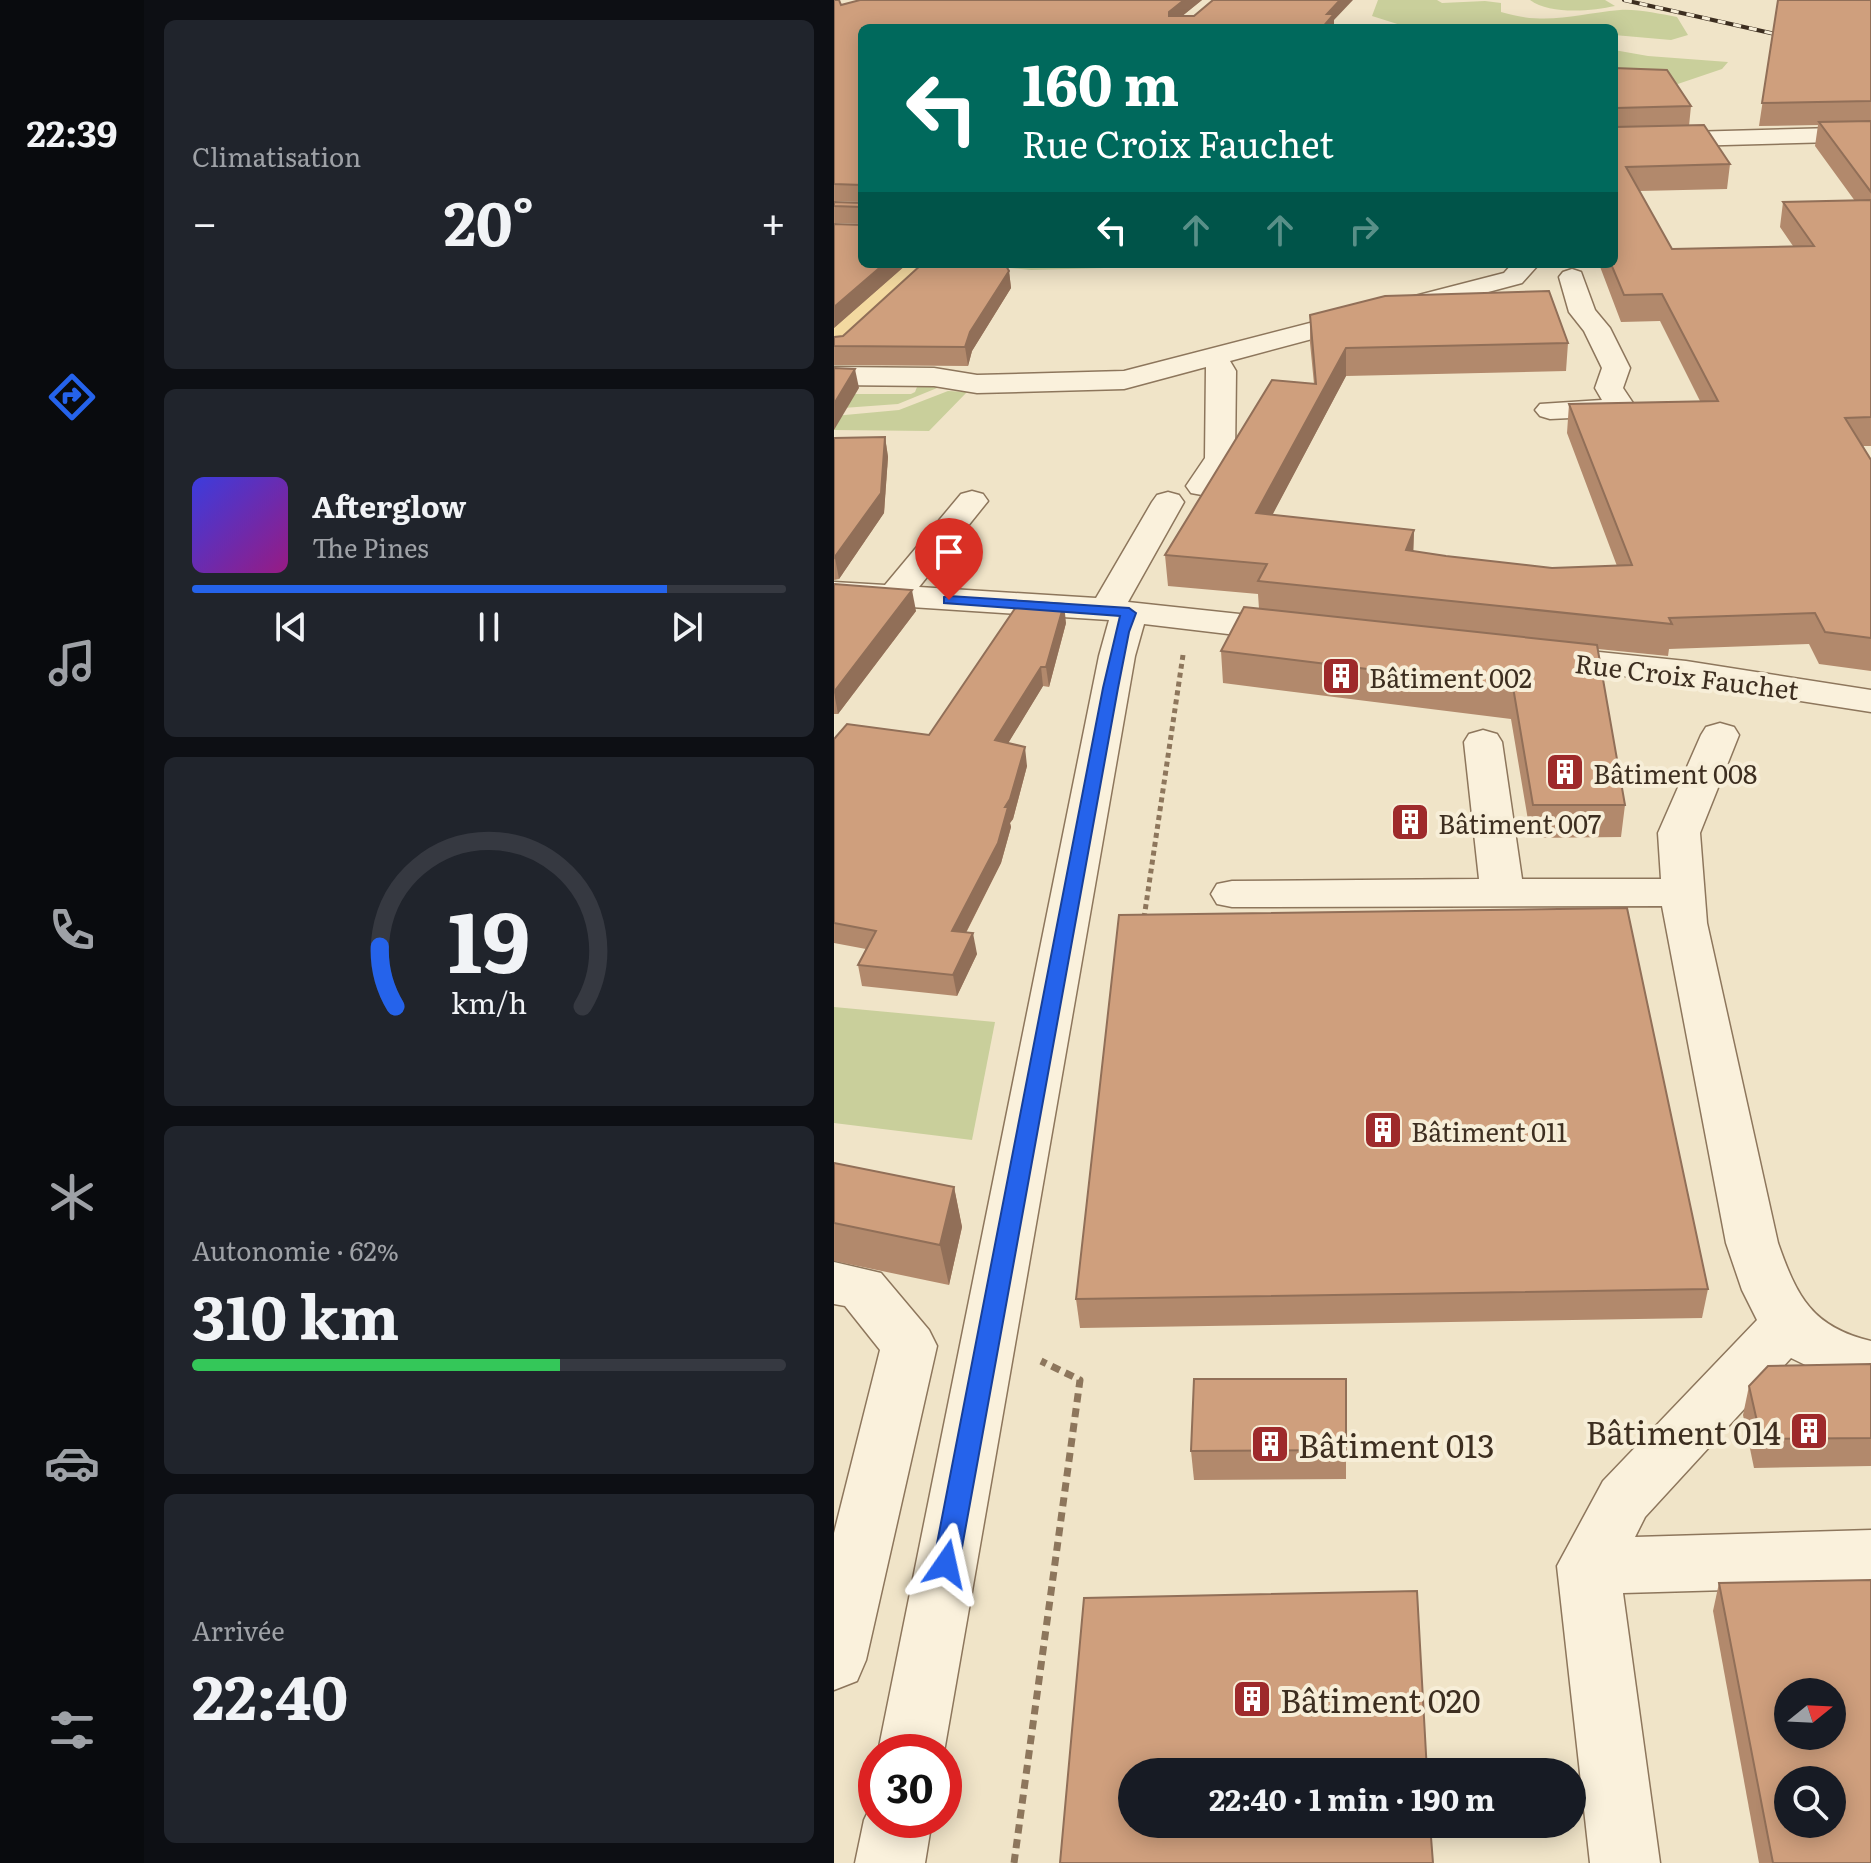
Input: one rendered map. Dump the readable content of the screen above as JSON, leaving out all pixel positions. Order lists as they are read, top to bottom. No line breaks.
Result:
{"streets":{"street":["Rue Croix Fauchet"]},"places":{"building":["Bâtiment 002","Bâtiment 008","Bâtiment 007","Bâtiment 011","Bâtiment 014","Bâtiment 013","Bâtiment 020"]},"north":"right","page":{"tabs":"22:39","tile":["Climatisation",["Autonomie · 62%","310 km"],["Arrivée","22:40"]],"turn":["160 m","Rue Croix Fauchet"],"heat":["−","20°","+"],"song":["Afterglow","The Pines"],"limit":"30","trip":"22:40 · 1 min · 190 m","gauge":["19","km/h"]}}
